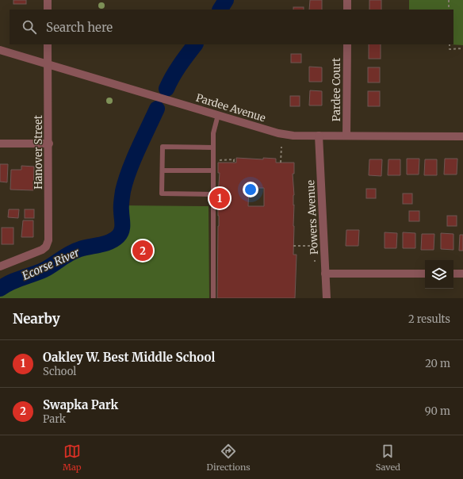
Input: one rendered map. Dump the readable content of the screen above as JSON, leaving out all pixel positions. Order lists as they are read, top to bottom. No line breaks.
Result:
{"streets":{"street":["Pardee Court","Pardee Avenue","Hanover Street","Powers Avenue"]},"crossings":[["Pardee Court","Pardee Avenue"],["Pardee Avenue","Hanover Street"],["Pardee Avenue","Powers Avenue"]],"water":["Ecorse River"],"page":{"search":"Search here","pins":["1","2"],"heading":["Nearby","2 results"],"list":[{"mark":"1","name":"Oakley W. Best Middle School","note":"School","value":"20 m"},{"mark":"2","name":"Swapka Park","note":"Park","value":"90 m"}],"nav":["Map","Directions","Saved"]}}
